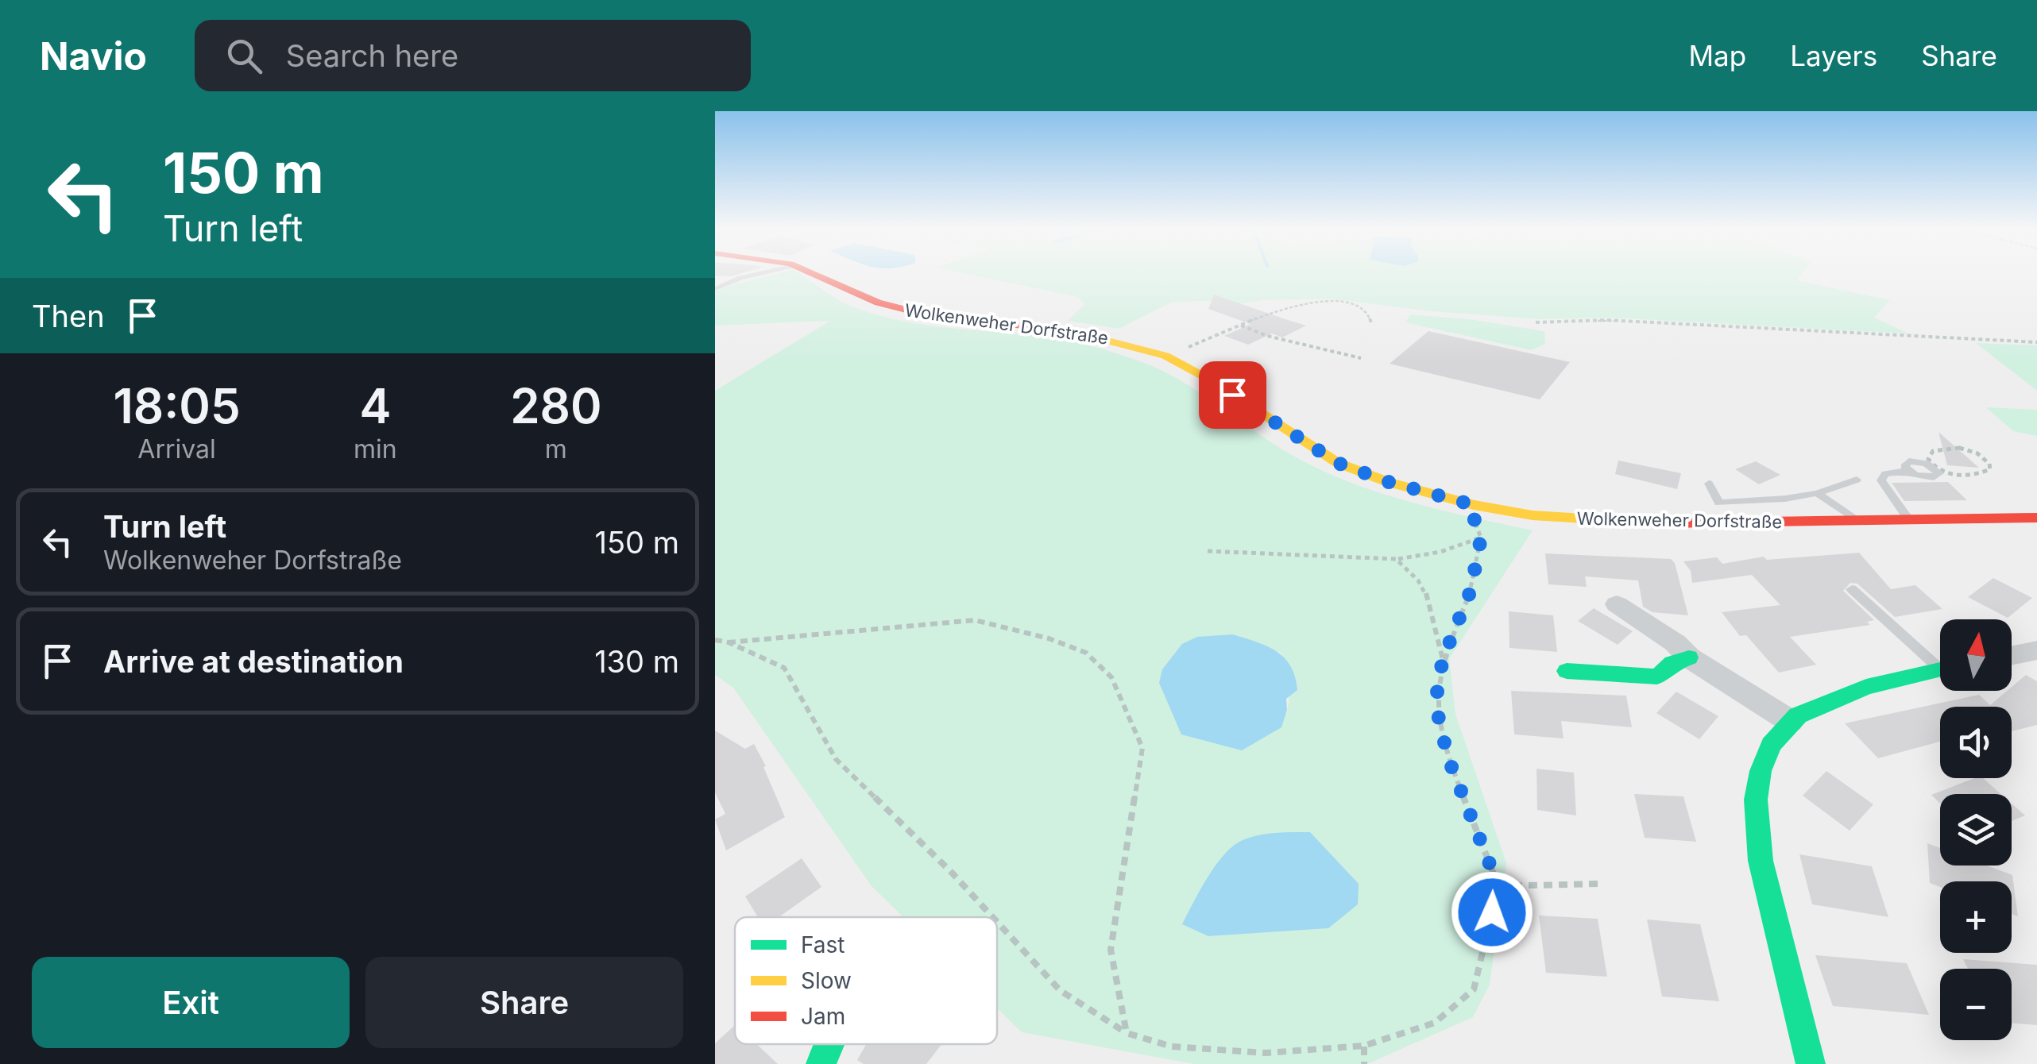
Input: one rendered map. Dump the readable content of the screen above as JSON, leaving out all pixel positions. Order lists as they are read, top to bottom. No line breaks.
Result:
{"streets":{"street":["Wolkenweher Dorfstraße"]},"legend":["Fast","Slow","Jam"],"north":"top","page":{"header":"Navio","search":"Search here","nav":["Map","Layers","Share"],"turn":["150 m","Turn left"],"then":"Then","eta":["18:05","Arrival","4","min","280","m"],"list":[{"name":"Turn left","note":"Wolkenweher Dorfstraße","value":"150 m"},{"name":"Arrive at destination","value":"130 m"}],"map_buttons":["+","−"],"buttons":["Exit","Share"]}}
